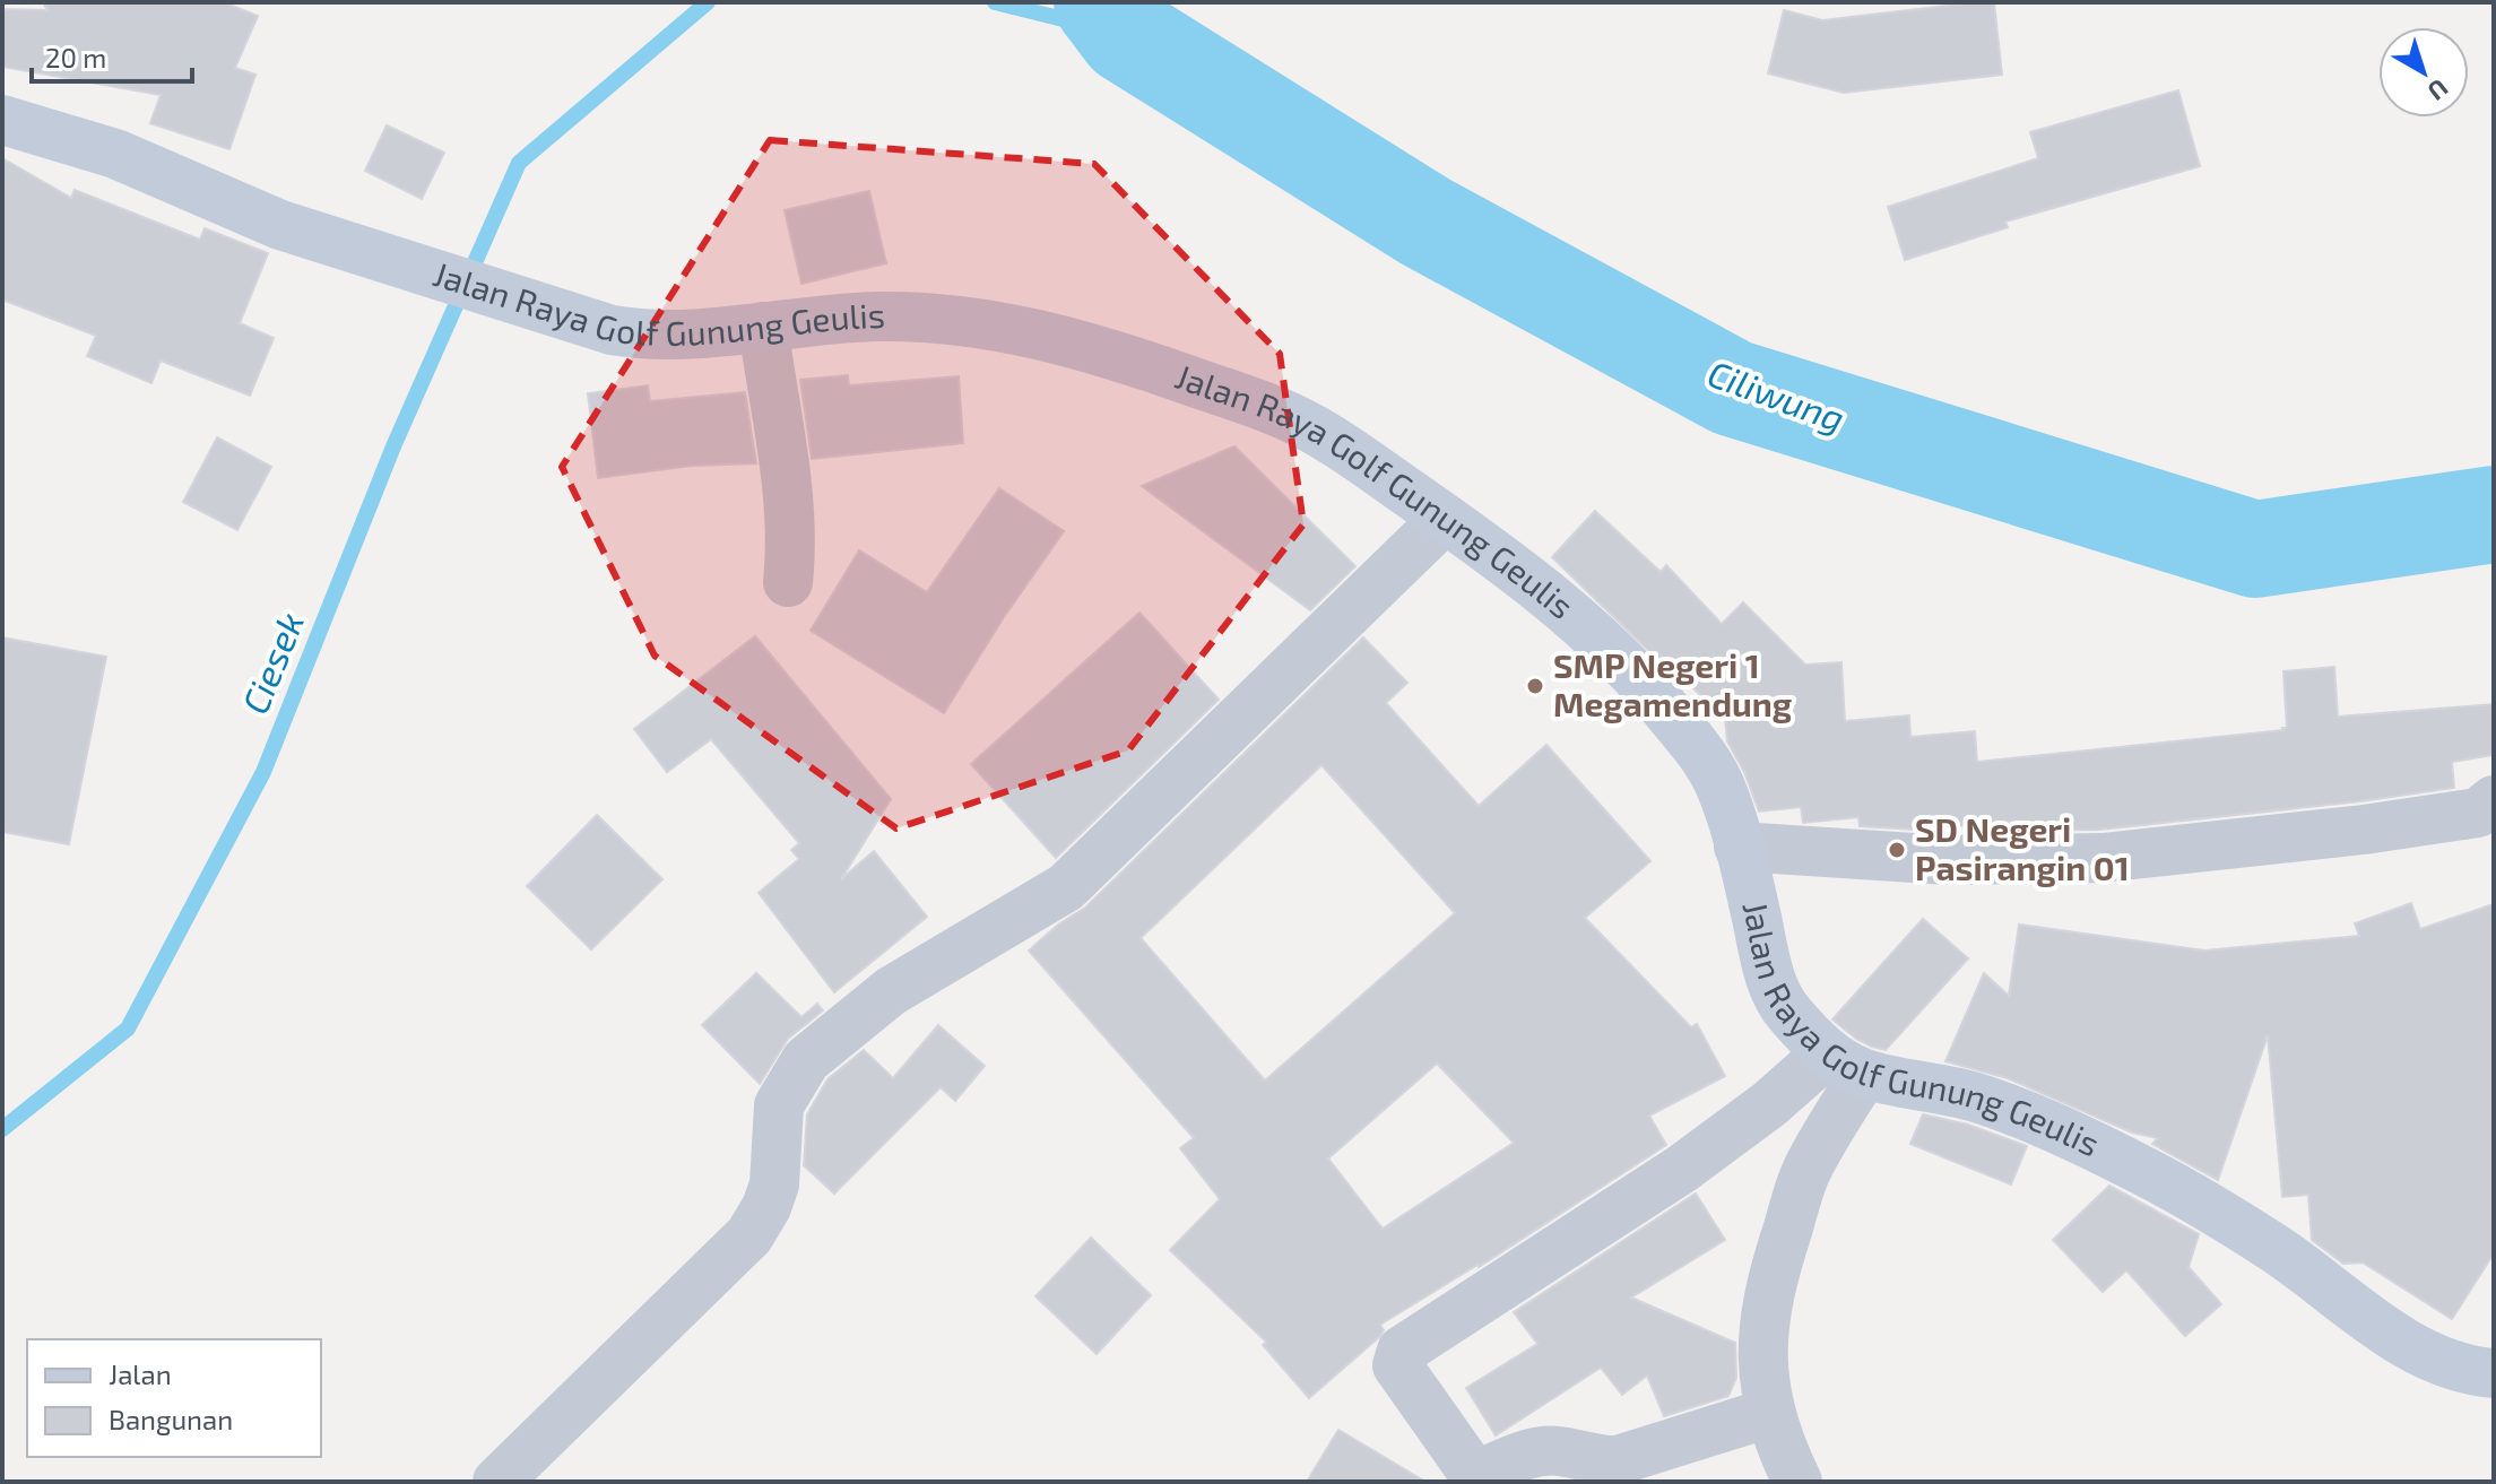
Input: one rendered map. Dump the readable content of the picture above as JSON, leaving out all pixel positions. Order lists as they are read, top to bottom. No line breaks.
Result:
{"streets":{"main road":["Jalan Raya Golf Gunung Geulis"]},"water":["Ciliwung","Ciesek"],"places":["SMP Negeri 1 Megamendung","SD Negeri Pasirangin 01"],"legend":["Jalan","Bangunan"],"scale_bar":"20 m","north":"bottom right"}
